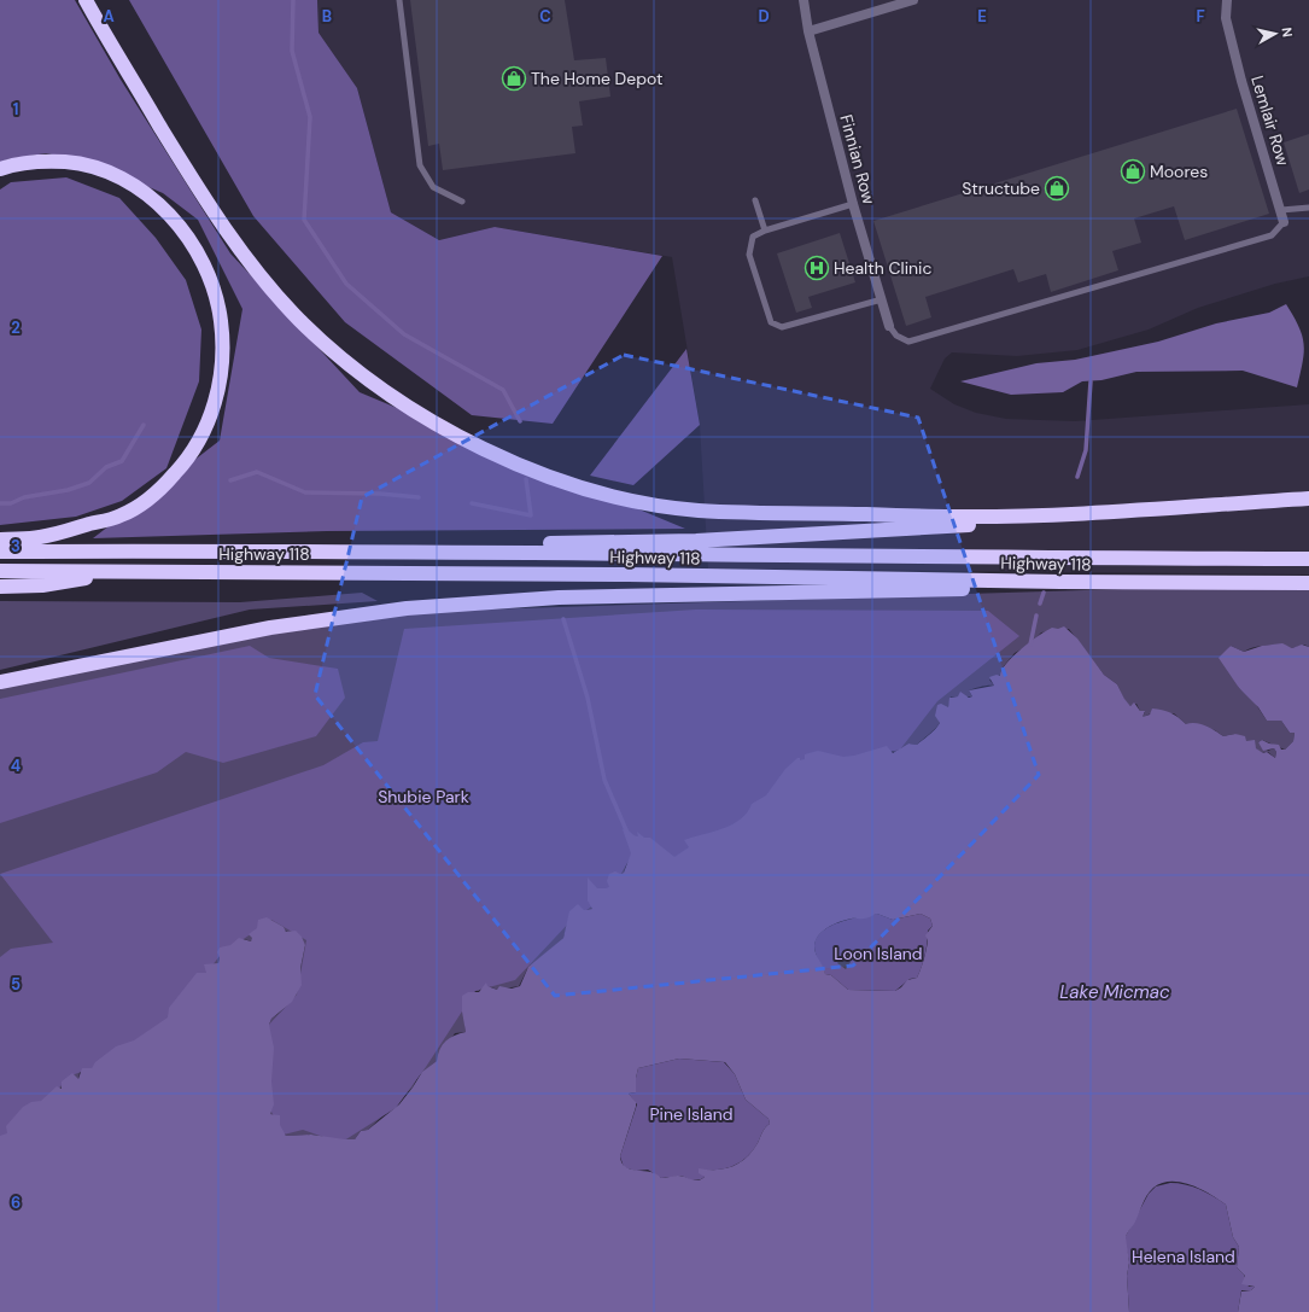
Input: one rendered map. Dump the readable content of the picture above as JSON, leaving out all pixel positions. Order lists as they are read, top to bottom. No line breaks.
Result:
{"streets":{"highway":["Highway 118"],"street":["Lemlair Row","Finnian Row"]},"water":["Lake Micmac"],"parks":["Shubie Park","Loon Island","Pine Island","Helena Island"],"places":{"shop":["The Home Depot","Moores","Structube"],"hospital":["Health Clinic"]},"north":"right","grid":{"columns":["A","B","C","D","E","F"],"rows":["1","2","3","4","5","6"]}}
